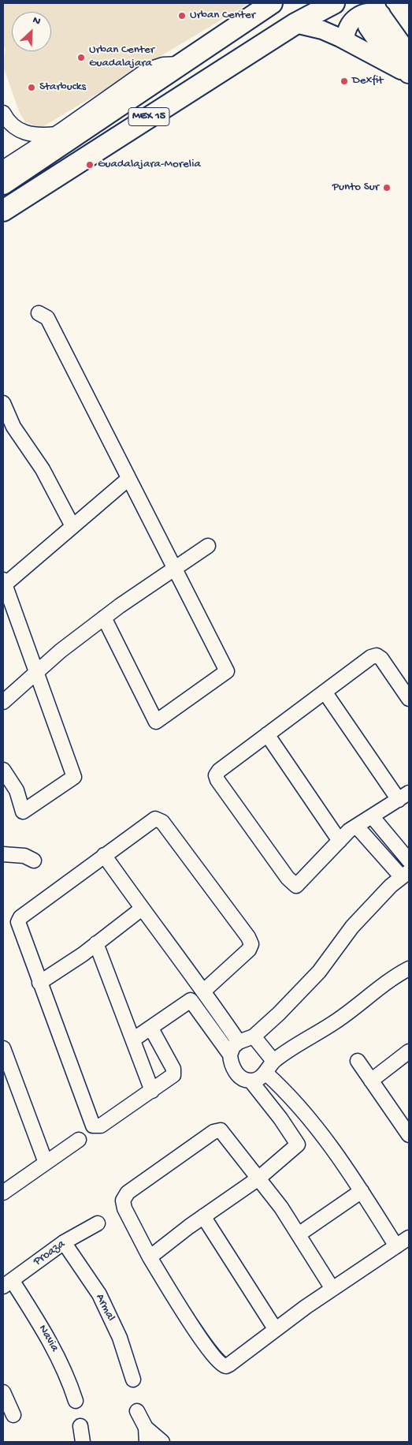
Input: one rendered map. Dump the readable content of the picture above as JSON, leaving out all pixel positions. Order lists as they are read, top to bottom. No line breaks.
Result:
{"streets":{"highway":["MEX 15"],"street":["Proaza","Armal","Navia"]},"crossings":[["Proaza","Armal"],["Proaza","Navia"]],"places":["Urban Center","Urban Center Guadalajara","Dexfit","Starbucks","Guadalajara-Morelia","Punto Sur"],"north":"top right"}
